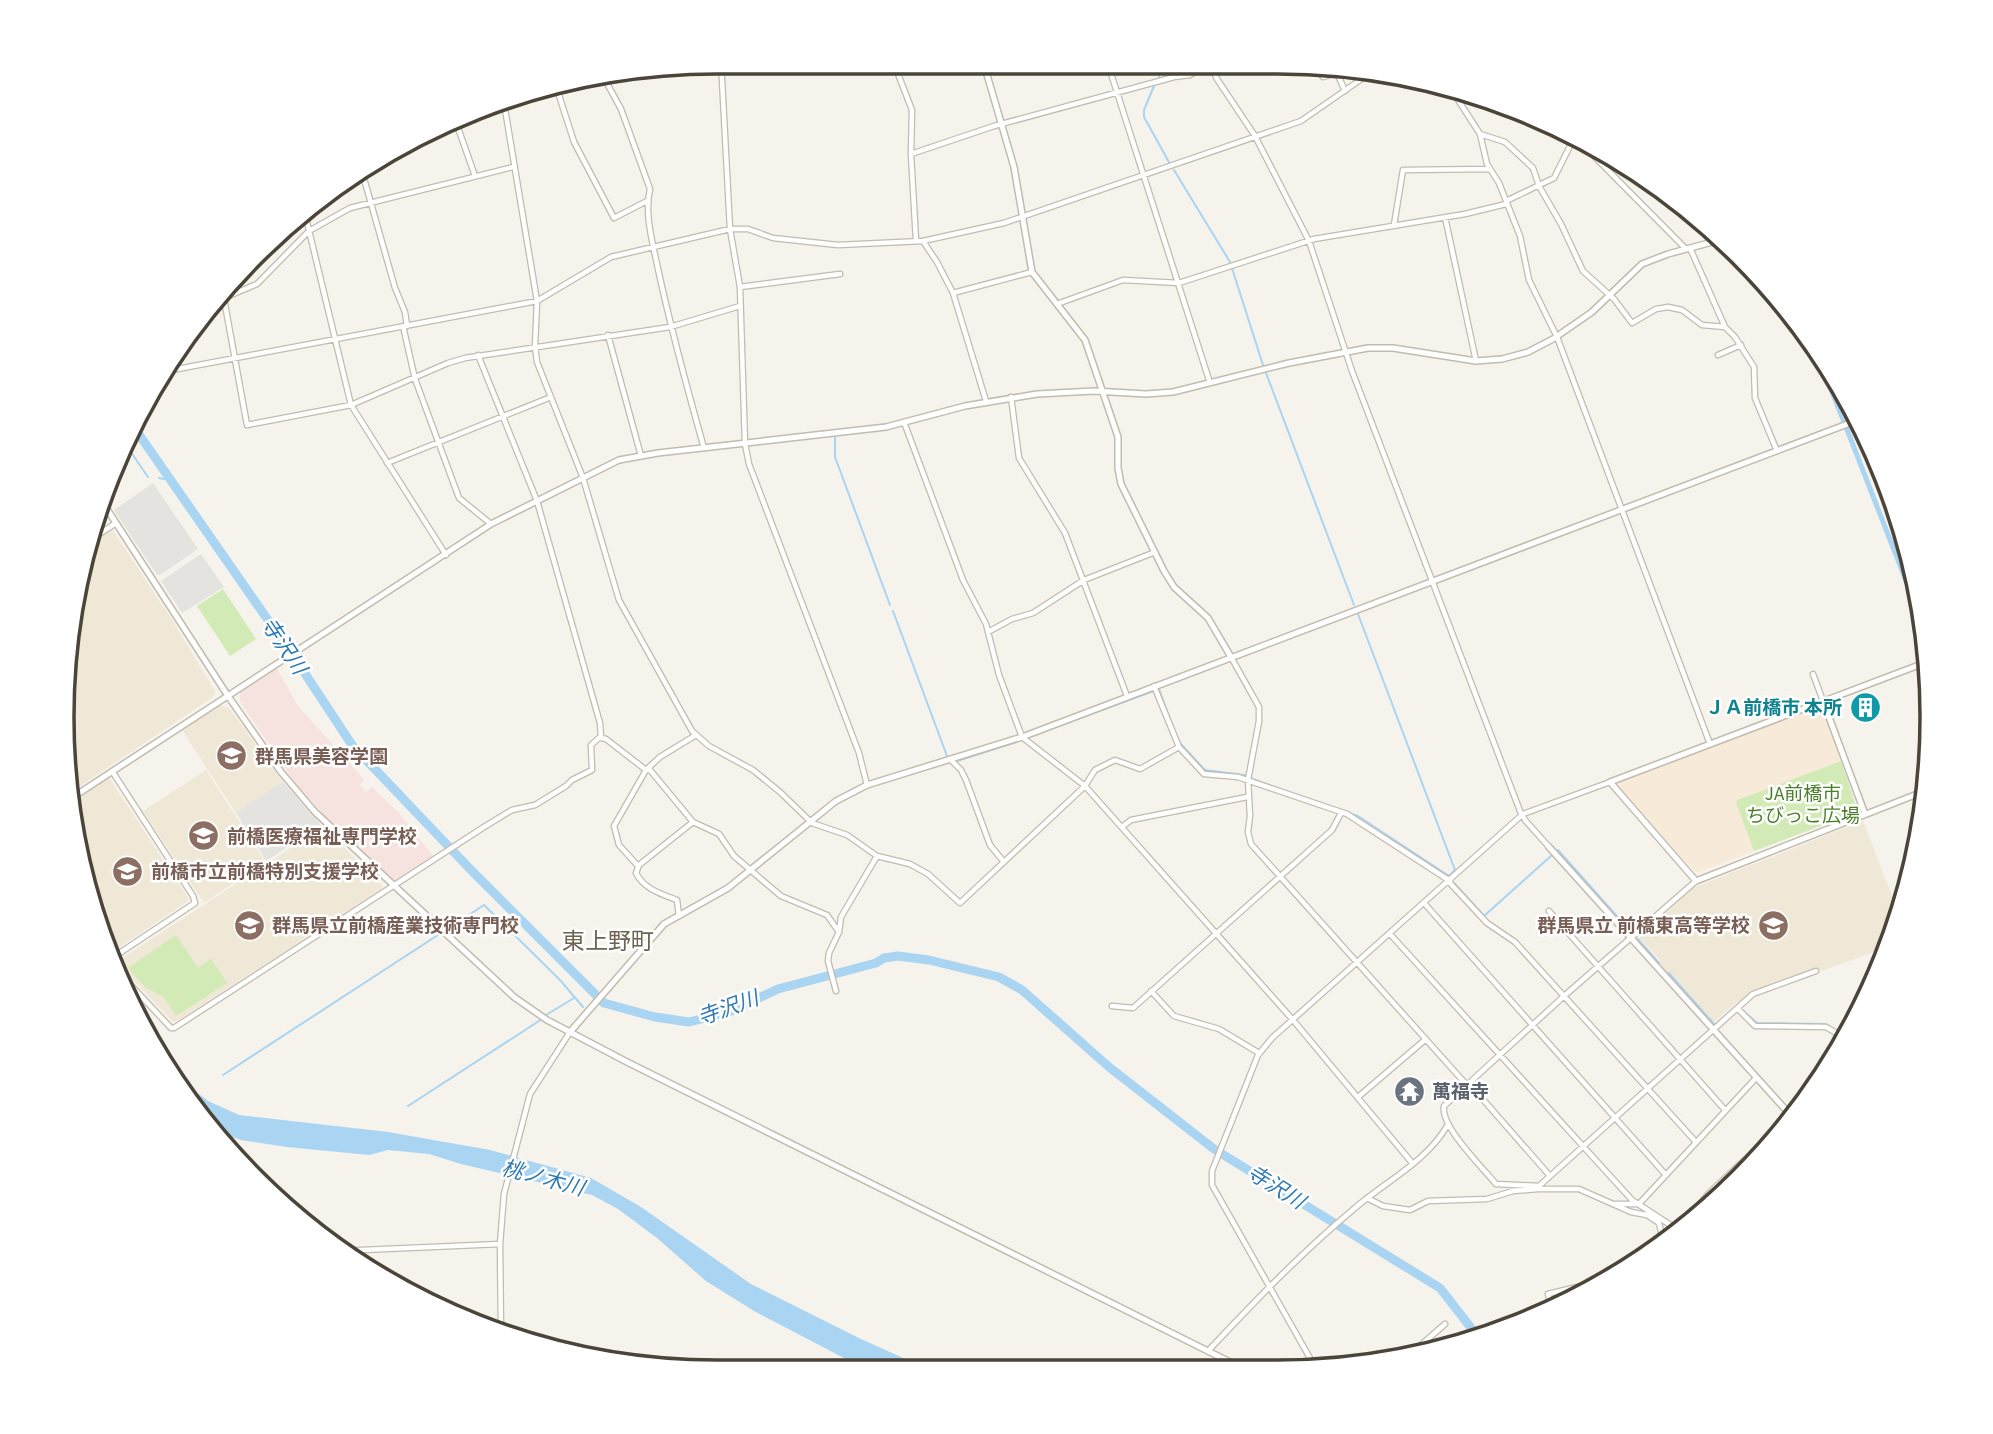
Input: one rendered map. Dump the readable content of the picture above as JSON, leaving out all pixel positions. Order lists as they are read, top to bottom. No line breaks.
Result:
{"districts":["東上野町"],"water":["寺沢川","桃ノ木川"],"parks":["JA前橋市 ちびっこ広場"],"places":{"building":["ＪＡ前橋市 本所"],"school or university":["群馬県美容学園","前橋医療福祉専門学校","前橋市立前橋特別支援学校","群馬県立前橋産業技術専門校","群馬県立 前橋東高等学校"],"temple":["萬福寺"]}}
